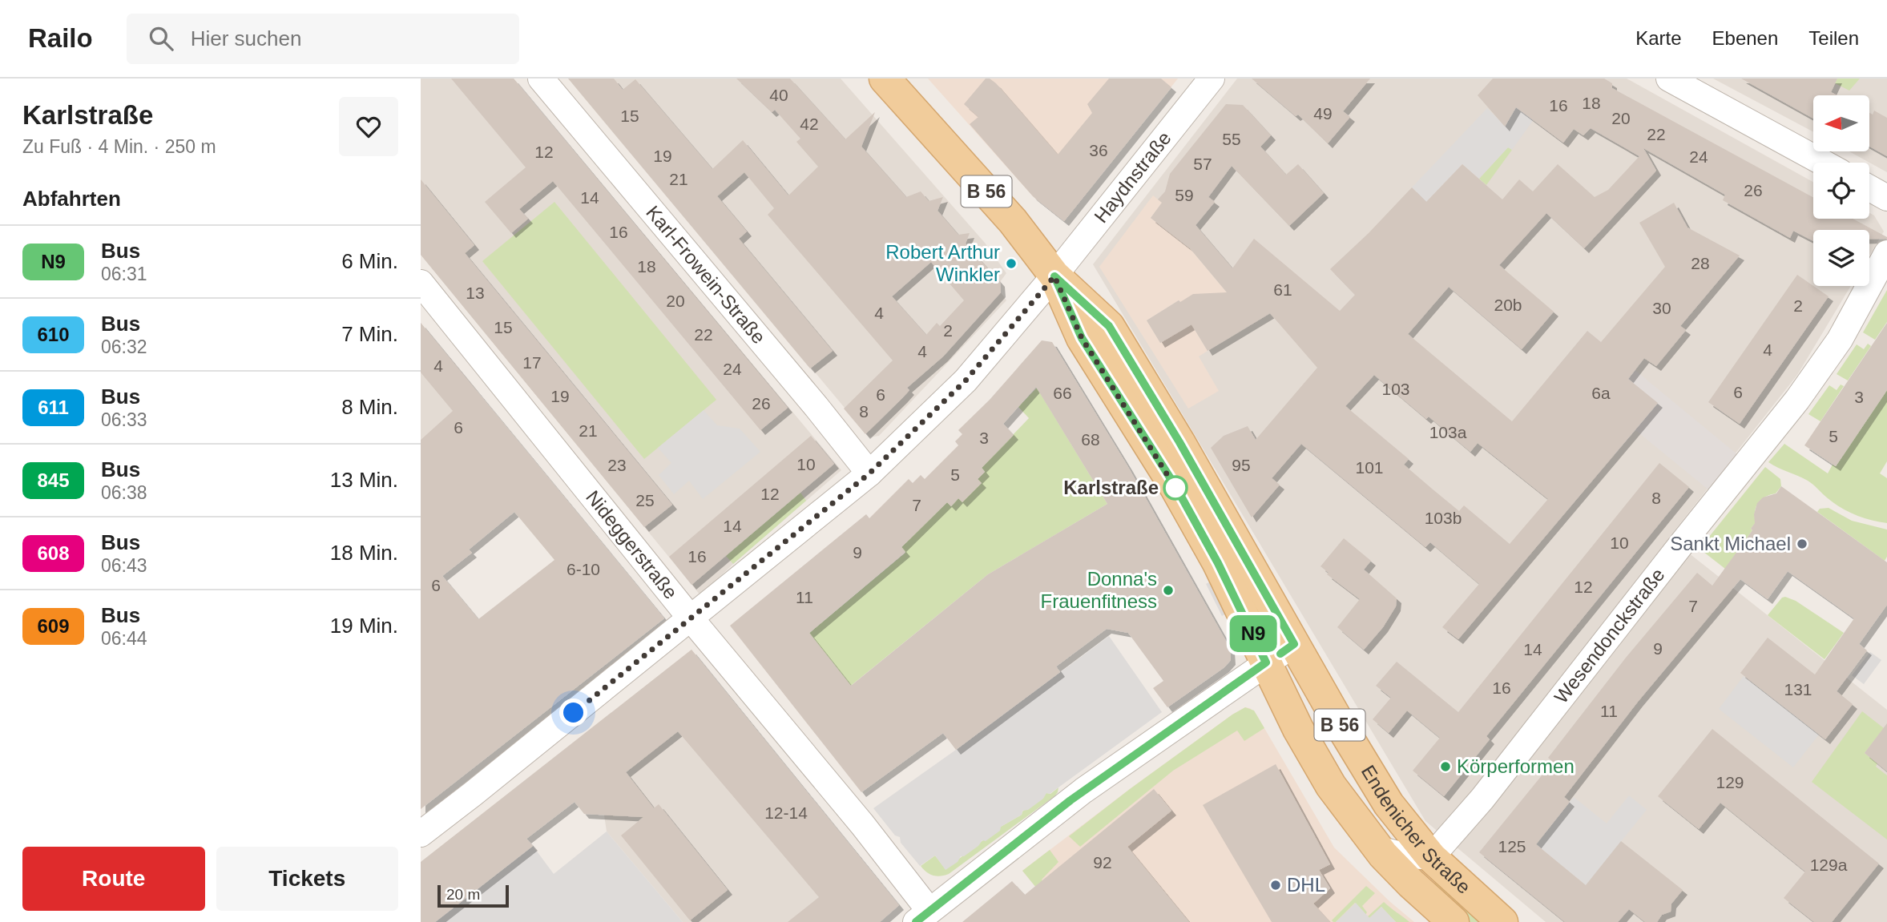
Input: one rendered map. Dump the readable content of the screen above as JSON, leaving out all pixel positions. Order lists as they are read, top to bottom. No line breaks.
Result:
{"streets":{"main road":["B 56","Endenicher Straße"],"street":["Haydnstraße","Karl-Frowein-Straße","Nideggerstraße","Wesendonckstraße"]},"crossings":[["Haydnstraße","Karl-Frowein-Straße"],["Haydnstraße","Nideggerstraße"],["Haydnstraße","Endenicher Straße"],["Wesendonckstraße","Endenicher Straße"]],"places":["Robert Arthur Winkler","Karlstraße","Sankt Michael","Donna's Frauenfitness","Körperformen","DHL"],"lines":["bus line N9"],"house_numbers":["40","18","16","49","15","20","42","22","55","36","12","19","24","57","21","26","59","14","16","28","18","61","13","20","20b","2","30","4","15","2","22","4","4","17","4","24","103","6","66","6a","6","19","3","26","8","6","21","103a","5","3","68","10","23","95","101","5","12","8","25","7","103b","14","10","9","16","6-10","6","12","11","7","9","14","16","131","11","129","12-14","125","92","129a"],"scale_bar":"20 m","north":"left","page":{"header":"Railo","search":"Hier suchen","nav":["Karte","Ebenen","Teilen"],"heading":[["Karlstraße","Zu Fuß · 4 Min. · 250 m"],"Abfahrten"],"on_map":"N9","list":[{"mark":"N9","name":"Bus","note":"06:31","value":"6 Min."},{"mark":"610","name":"Bus","note":"06:32","value":"7 Min."},{"mark":"611","name":"Bus","note":"06:33","value":"8 Min."},{"mark":"845","name":"Bus","note":"06:38","value":"13 Min."},{"mark":"608","name":"Bus","note":"06:43","value":"18 Min."},{"mark":"609","name":"Bus","note":"06:44","value":"19 Min."}],"buttons":["Route","Tickets"],"scale":"20 m"}}
